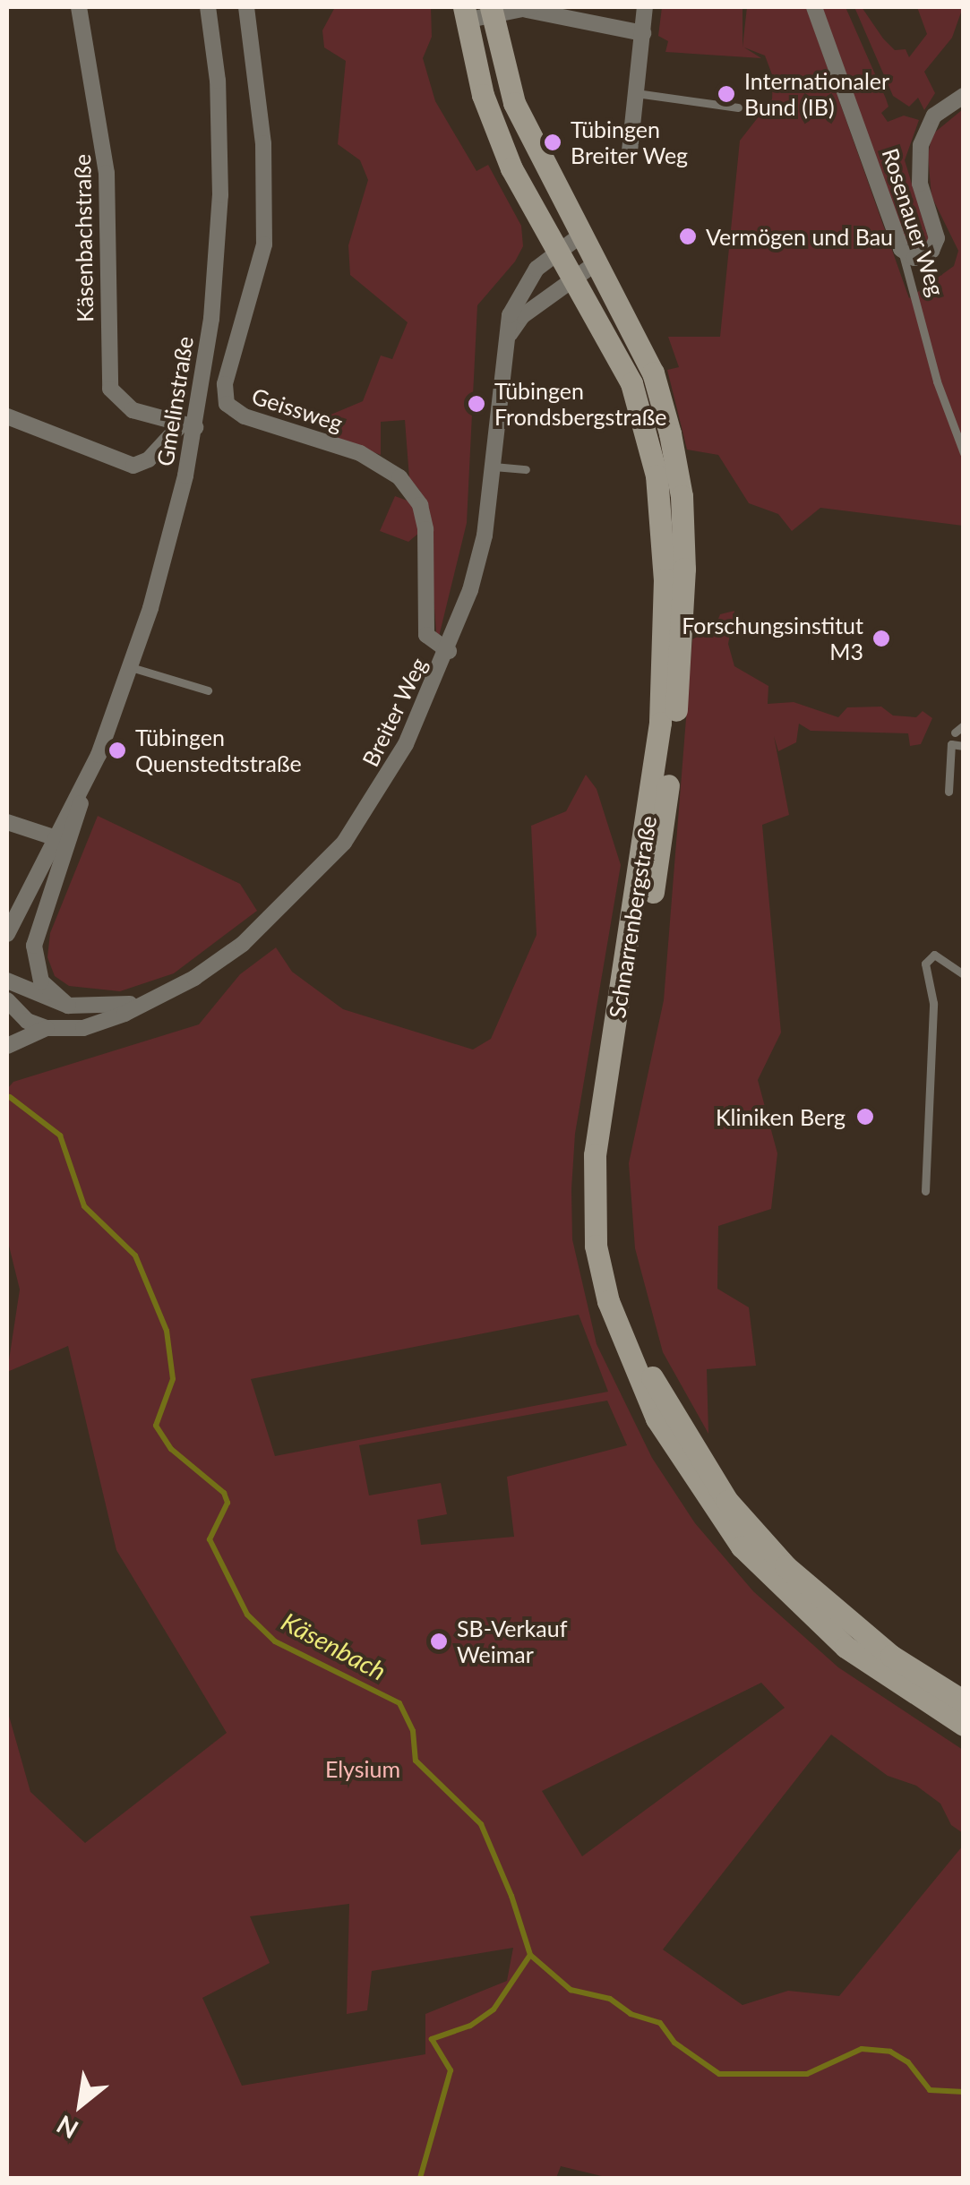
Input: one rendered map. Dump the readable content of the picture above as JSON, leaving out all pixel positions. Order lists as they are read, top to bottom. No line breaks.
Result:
{"streets":{"street":["Rosenauer Weg","Käsenbachstraße","Gmelinstraße","Geissweg","Breiter Weg","Schnarrenbergstraße"]},"crossings":[["Käsenbachstraße","Gmelinstraße"],["Gmelinstraße","Breiter Weg"],["Geissweg","Breiter Weg"],["Breiter Weg","Schnarrenbergstraße"]],"water":["Käsenbach"],"parks":["Elysium"],"places":["Internationaler Bund (IB)","Tübingen Breiter Weg","Vermögen und Bau","Tübingen Frondsbergstraße","Forschungsinstitut M3","Tübingen Quenstedtstraße","Kliniken Berg","SB-Verkauf Weimar"],"north":"bottom left"}
